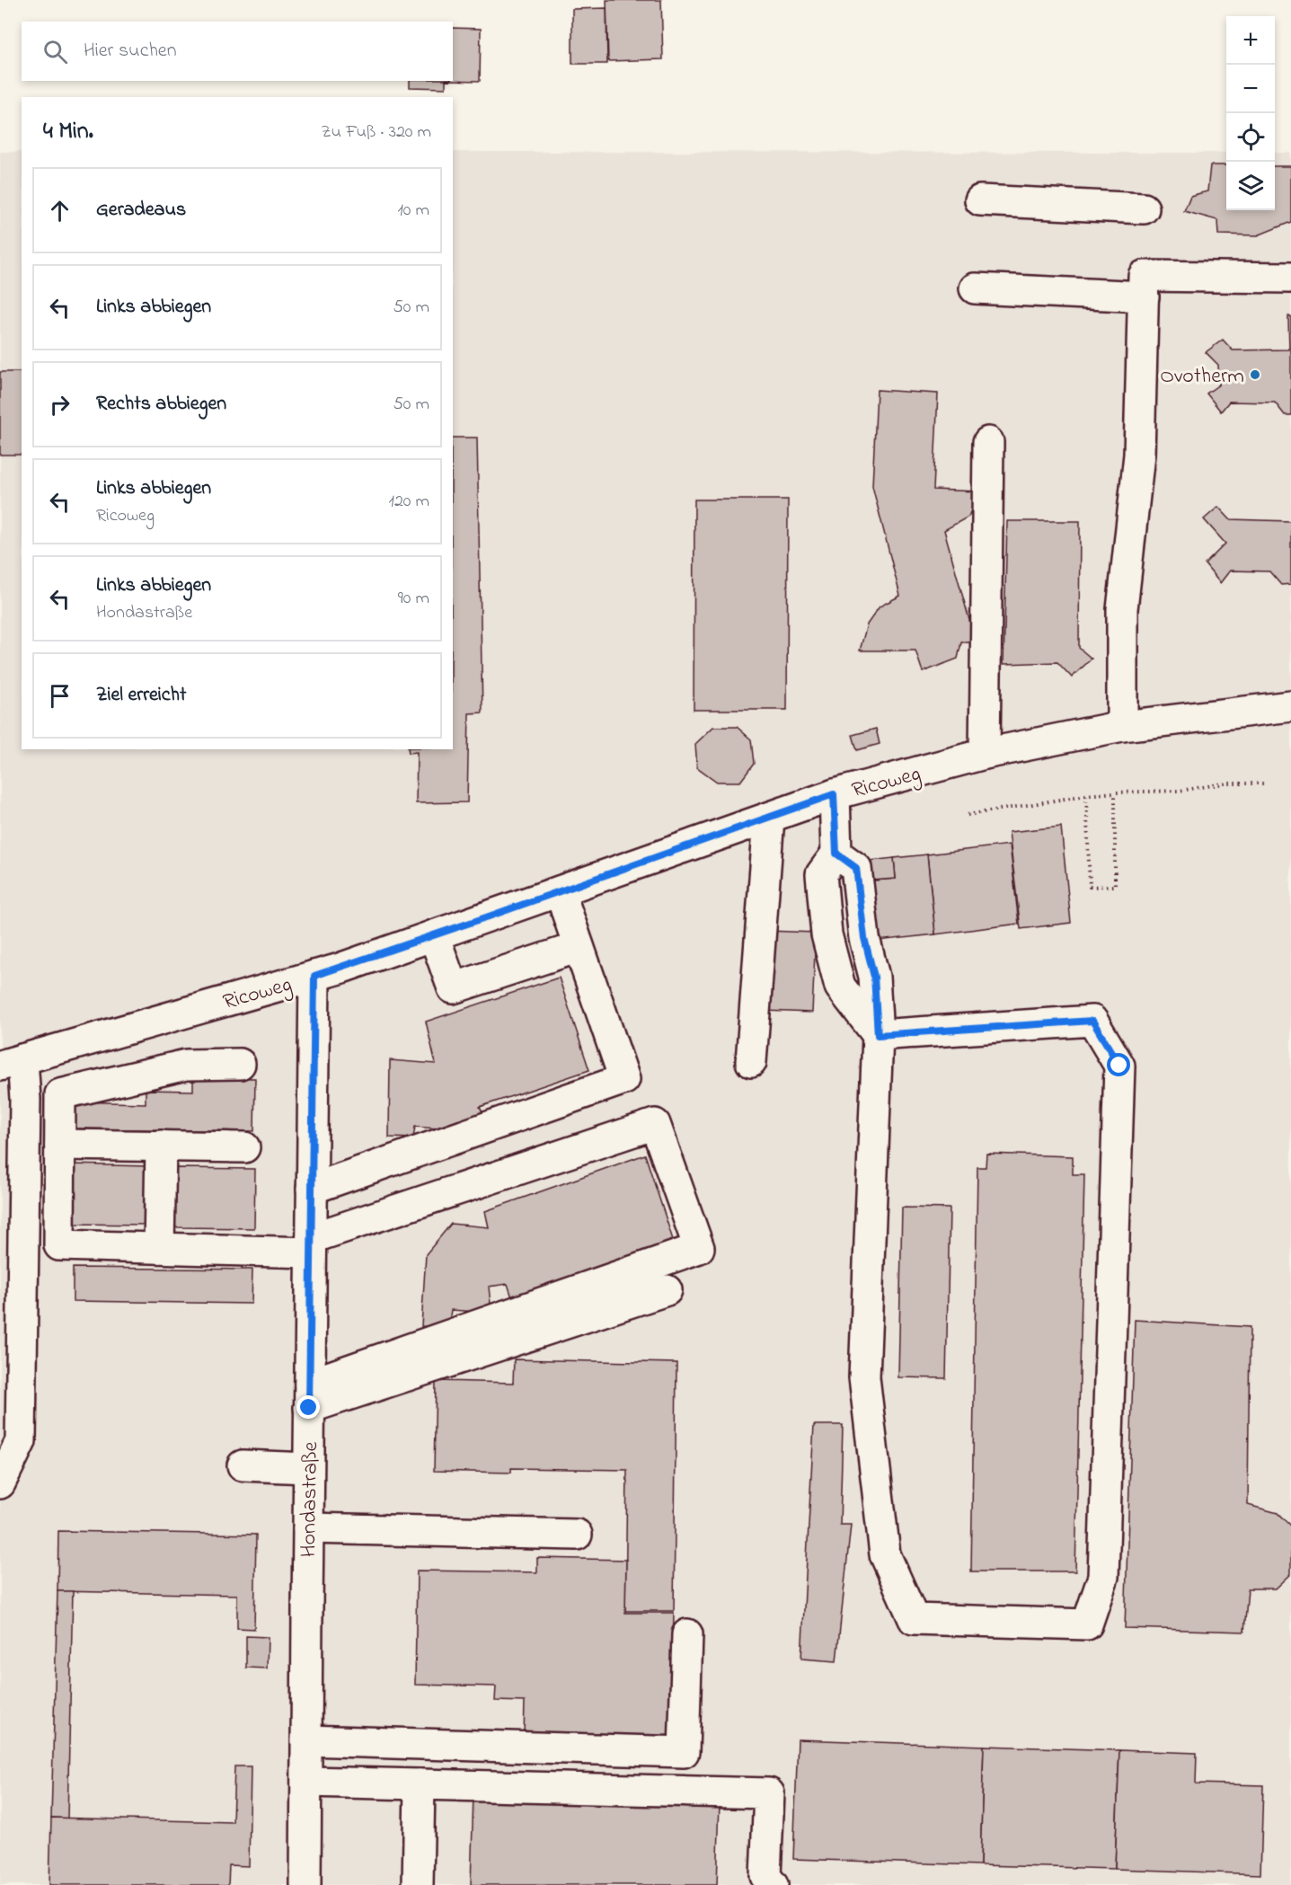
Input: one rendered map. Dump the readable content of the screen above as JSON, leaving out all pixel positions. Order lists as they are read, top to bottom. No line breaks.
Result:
{"streets":{"street":["Ricoweg","Hondastraße"]},"crossings":[["Ricoweg","Hondastraße"]],"places":["Ovotherm"],"page":{"map_buttons":["+","−"],"search":"Hier suchen","heading":["4 Min.","Zu Fuß · 320 m"],"list":[["Geradeaus","10 m"],["Links abbiegen","50 m"],["Rechts abbiegen","50 m"],["Links abbiegen","Ricoweg","120 m"],["Links abbiegen","Hondastraße","90 m"],"Ziel erreicht"]}}
